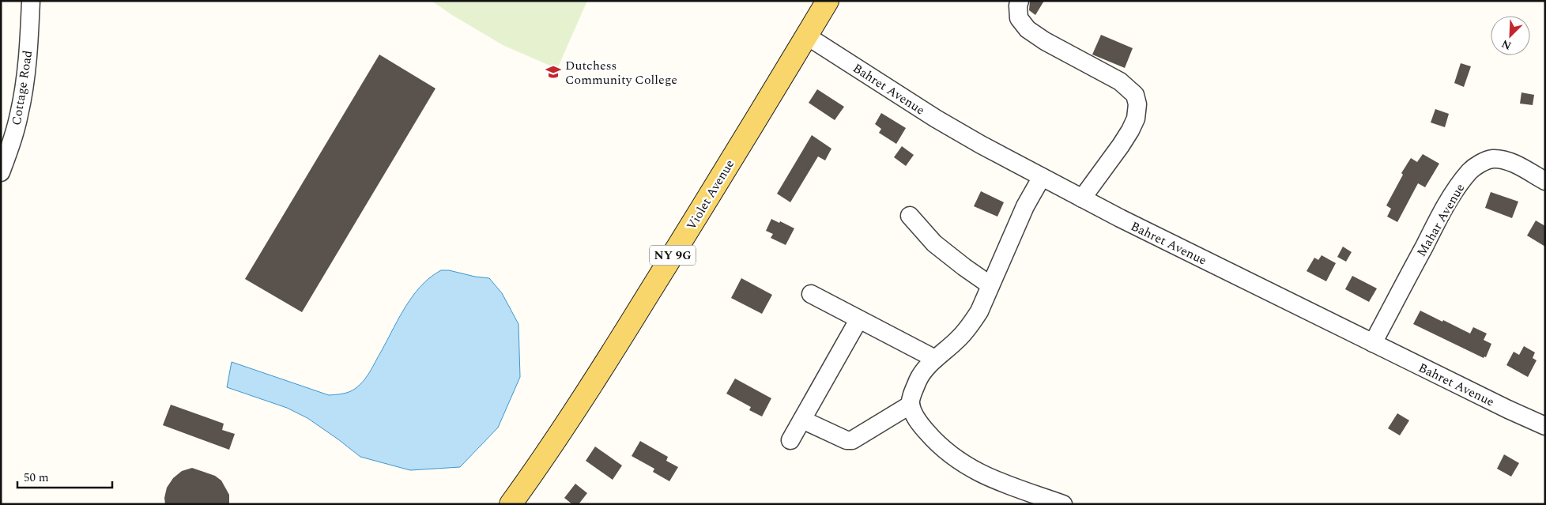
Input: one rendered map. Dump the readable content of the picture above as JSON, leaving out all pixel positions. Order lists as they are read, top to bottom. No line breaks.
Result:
{"streets":{"main road":["Violet Avenue","NY 9G"],"street":["Cottage Road","Bahret Avenue","Mahar Avenue"]},"crossings":[["Bahret Avenue","Violet Avenue"],["Bahret Avenue","Mahar Avenue"]],"places":{"school or university":["Dutchess Community College"]},"scale_bar":"50 m","north":"bottom left"}
